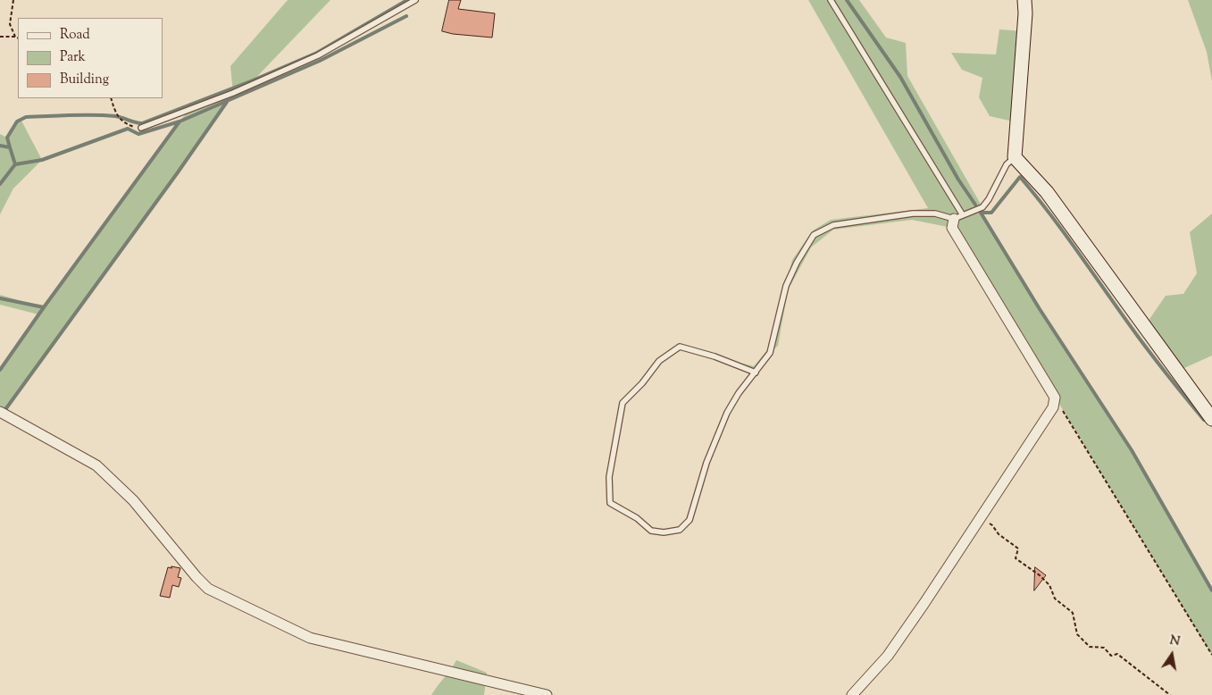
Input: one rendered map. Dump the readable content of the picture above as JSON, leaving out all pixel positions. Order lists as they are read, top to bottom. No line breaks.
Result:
{"legend":["Road","Park","Building"],"north":"top"}
